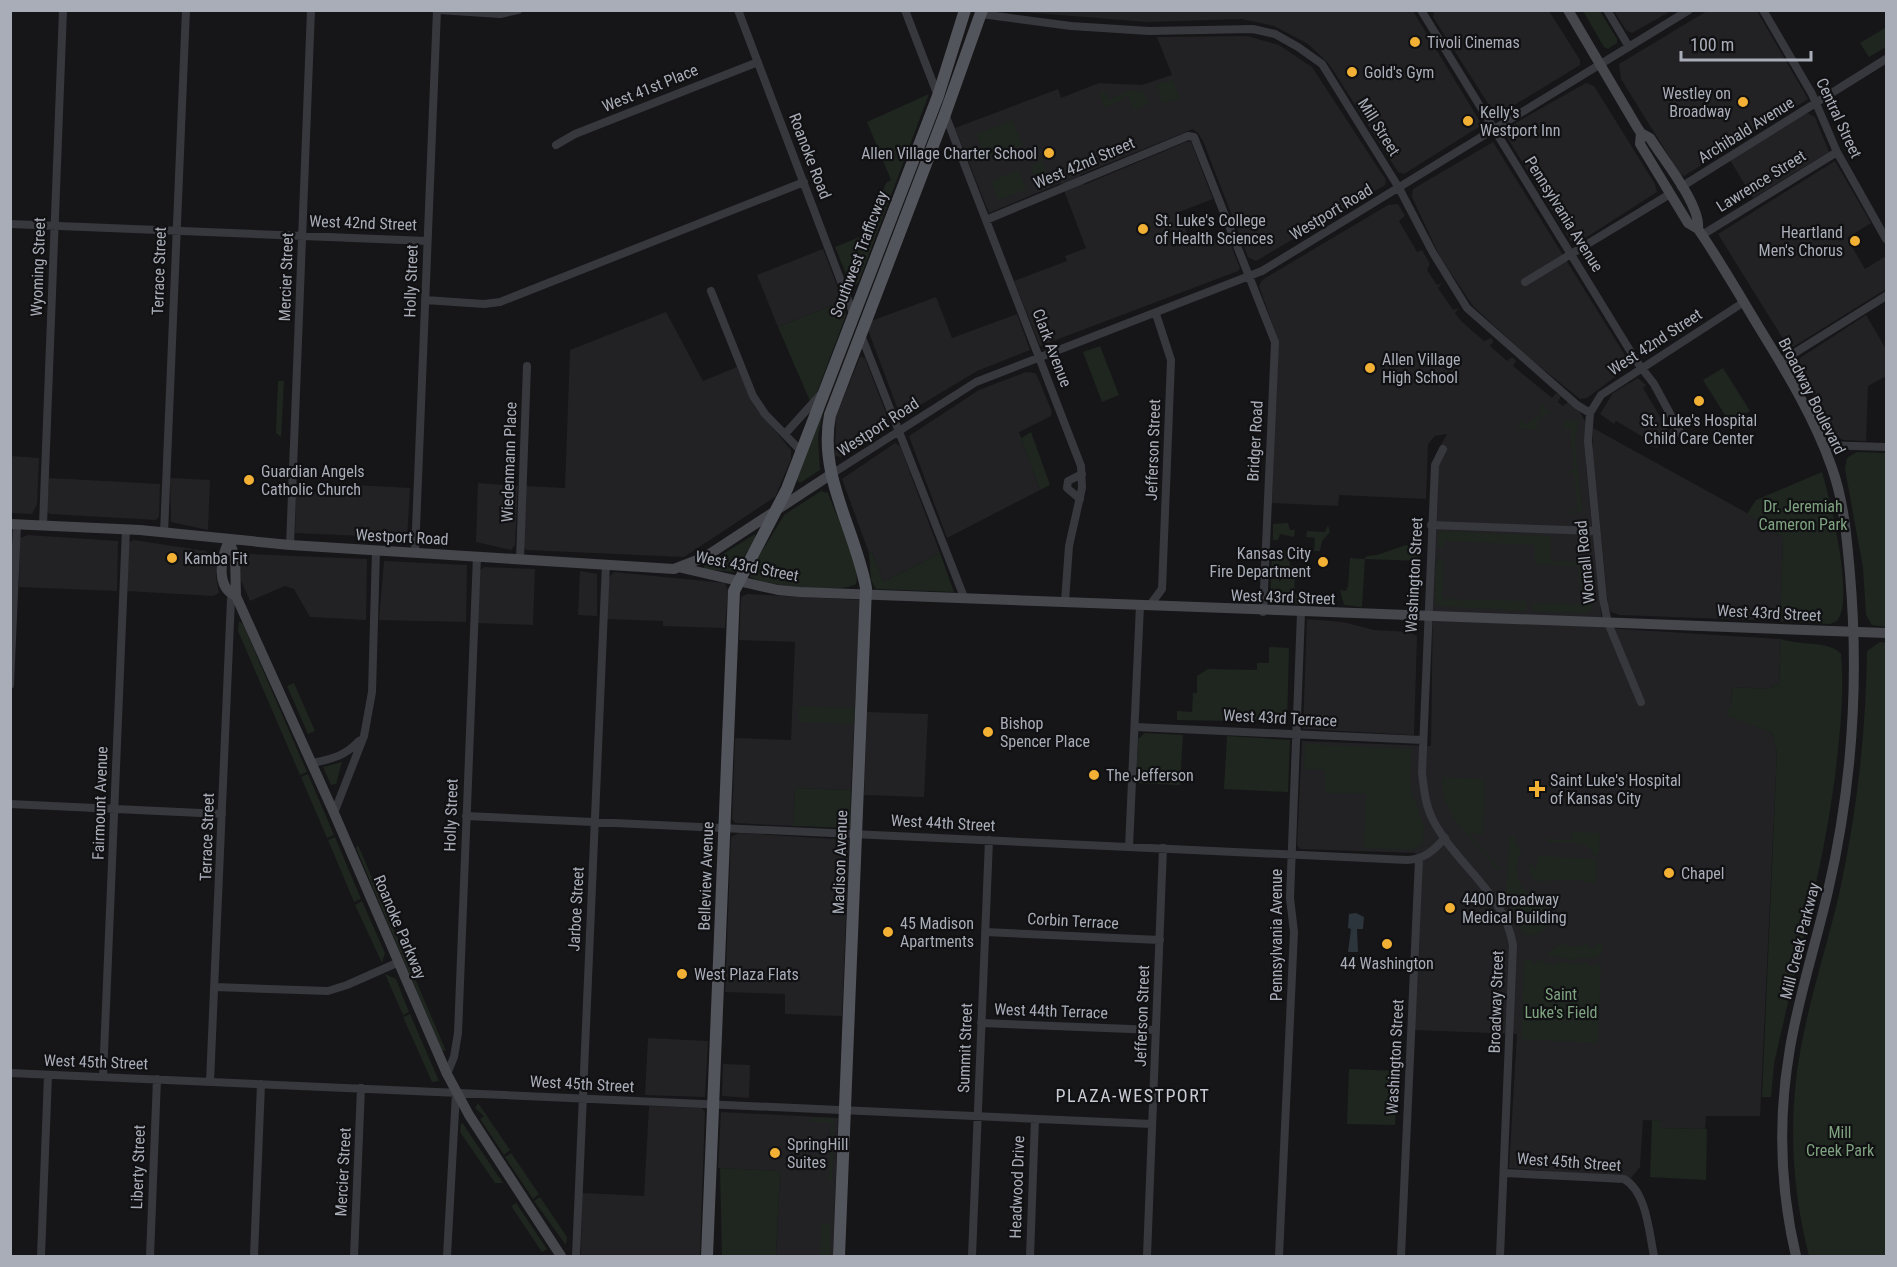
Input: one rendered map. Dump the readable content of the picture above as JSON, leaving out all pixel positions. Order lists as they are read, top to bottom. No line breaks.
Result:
{"streets":{"main road":["Southwest Trafficway","Madison Avenue","Belleview Avenue"],"street":["West 41st Place","Central Street","Mill Street","Archibald Avenue","Roanoke Road","West 42nd Street","Lawrence Street","Westport Road","Pennsylvania Avenue","Wyoming Street","Terrace Street","Mercier Street","Holly Street","Clark Avenue","Broadway Boulevard","Bridger Road","Jefferson Street","Wiedenmann Place","Wornall Road","West 43rd Street","Washington Street","West 43rd Terrace","Fairmount Avenue","West 44th Street","Jarboe Street","Corbin Terrace","Roanoke Parkway","Mill Creek Parkway","Broadway Street","West 44th Terrace","Summit Street","West 45th Street","Liberty Street","Headwood Drive"]},"crossings":[["West 41st Place","Roanoke Road"],["Central Street","Archibald Avenue"],["Central Street","Lawrence Street"],["Mill Street","West 42nd Street"],["Mill Street","Westport Road"],["Mill Street","Southwest Trafficway"],["Mill Street","Wornall Road"],["Archibald Avenue","Broadway Boulevard"],["Roanoke Road","Southwest Trafficway"],["West 42nd Street","Pennsylvania Avenue"],["West 42nd Street","Wyoming Street"],["West 42nd Street","Terrace Street"],["West 42nd Street","Mercier Street"],["West 42nd Street","Holly Street"],["West 42nd Street","Clark Avenue"],["West 42nd Street","Broadway Boulevard"],["West 42nd Street","Bridger Road"],["West 42nd Street","Wornall Road"],["Lawrence Street","Broadway Boulevard"],["Westport Road","Pennsylvania Avenue"],["Westport Road","Southwest Trafficway"],["Westport Road","Wyoming Street"],["Westport Road","Terrace Street"],["Westport Road","Mercier Street"],["Westport Road","Holly Street"],["Westport Road","Clark Avenue"],["Westport Road","Broadway Boulevard"],["Westport Road","Bridger Road"],["Westport Road","Jefferson Street"],["Westport Road","Wiedenmann Place"],["Westport Road","West 43rd Street"],["Westport Road","Fairmount Avenue"],["Westport Road","Madison Avenue"],["Westport Road","Belleview Avenue"],["Westport Road","Jarboe Street"],["Westport Road","Roanoke Parkway"],["Pennsylvania Avenue","West 43rd Street"],["Pennsylvania Avenue","West 43rd Terrace"],["Pennsylvania Avenue","West 44th Street"],["Southwest Trafficway","Clark Avenue"],["Southwest Trafficway","Madison Avenue"],["Southwest Trafficway","Belleview Avenue"],["Terrace Street","Roanoke Parkway"],["Terrace Street","West 45th Street"],["Mercier Street","West 45th Street"],["Holly Street","West 44th Street"],["Holly Street","Roanoke Parkway"],["Clark Avenue","West 43rd Street"],["Broadway Boulevard","West 43rd Street"],["Broadway Boulevard","Mill Creek Parkway"],["Bridger Road","West 43rd Street"],["Jefferson Street","West 44th Street"],["Jefferson Street","Corbin Terrace"],["Jefferson Street","West 44th Terrace"],["Jefferson Street","West 45th Street"],["Wornall Road","West 43rd Street"],["West 43rd Street","Washington Street"],["West 43rd Street","Madison Avenue"],["West 43rd Street","Belleview Avenue"],["West 43rd Street","Mill Creek Parkway"],["Washington Street","West 43rd Terrace"],["Washington Street","West 44th Street"],["Washington Street","Broadway Street"],["West 43rd Terrace","Broadway Street"],["Fairmount Avenue","West 45th Street"],["West 44th Street","Madison Avenue"],["West 44th Street","Belleview Avenue"],["West 44th Street","Jarboe Street"],["West 44th Street","Summit Street"],["Madison Avenue","West 45th Street"],["Belleview Avenue","West 45th Street"],["Jarboe Street","West 45th Street"],["Corbin Terrace","Summit Street"],["Roanoke Parkway","West 45th Street"],["Broadway Street","West 45th Street"],["West 44th Terrace","Summit Street"],["Summit Street","West 45th Street"],["West 45th Street","Liberty Street"],["West 45th Street","Headwood Drive"]],"districts":["PLAZA-WESTPORT"],"parks":["Dr. Jeremiah Cameron Park","Saint Luke's Field","Mill Creek Park"],"places":{"other":["Tivoli Cinemas","Gold's Gym","Westley on Broadway","Kelly's Westport Inn","Allen Village Charter School","St. Luke's College of Health Sciences","Heartland Men's Chorus","Allen Village High School","St. Luke's Hospital Child Care Center","Guardian Angels Catholic Church","Kamba Fit","Kansas City Fire Department","Bishop Spencer Place","The Jefferson","Chapel","4400 Broadway Medical Building","45 Madison Apartments","44 Washington","West Plaza Flats","SpringHill Suites"],"health":["Saint Luke's Hospital of Kansas City"]},"scale_bar":"100 m"}
